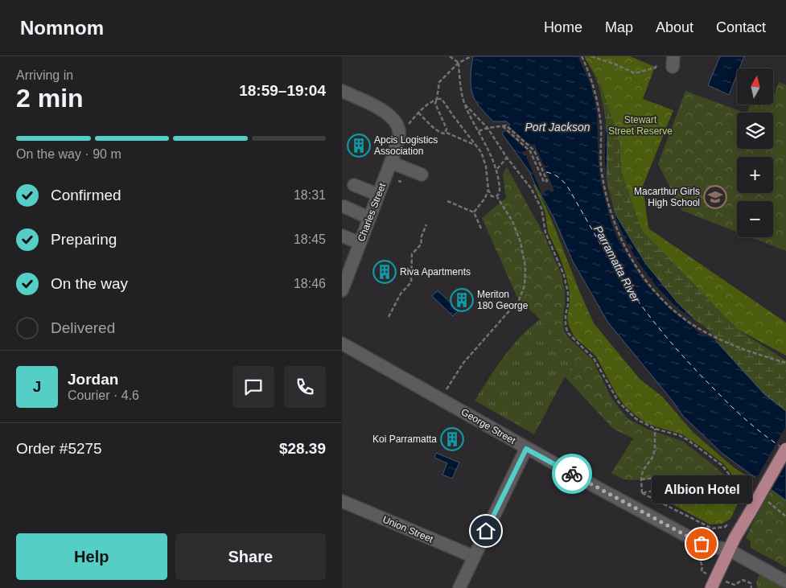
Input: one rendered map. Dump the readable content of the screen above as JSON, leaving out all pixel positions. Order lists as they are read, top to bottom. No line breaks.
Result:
{"streets":{"street":["Charles Street","George Street","Union Street"]},"water":["Port Jackson","Parramatta River"],"parks":["Stewart Street Reserve"],"places":{"building":["Apcis Logistics Association","Riva Apartments","Meriton 180 George","Koi Parramatta"],"school or university":["Macarthur Girls High School"],"other":["Albion Hotel"]},"north":"top","page":{"header":"Nomnom","nav":["Home","Map","About","Contact"],"heading":["2 min","Arriving in","18:59–19:04"],"panel":["Jordan","Courier · 4.6","Order #5275","$28.39"],"map_buttons":["+","−"],"bar":"On the way · 90 m","list":[["Confirmed","18:31"],["Preparing","18:45"],["On the way","18:46"],"Delivered"],"round":"J","bubble":"Albion Hotel","buttons":["Help","Share"]}}
